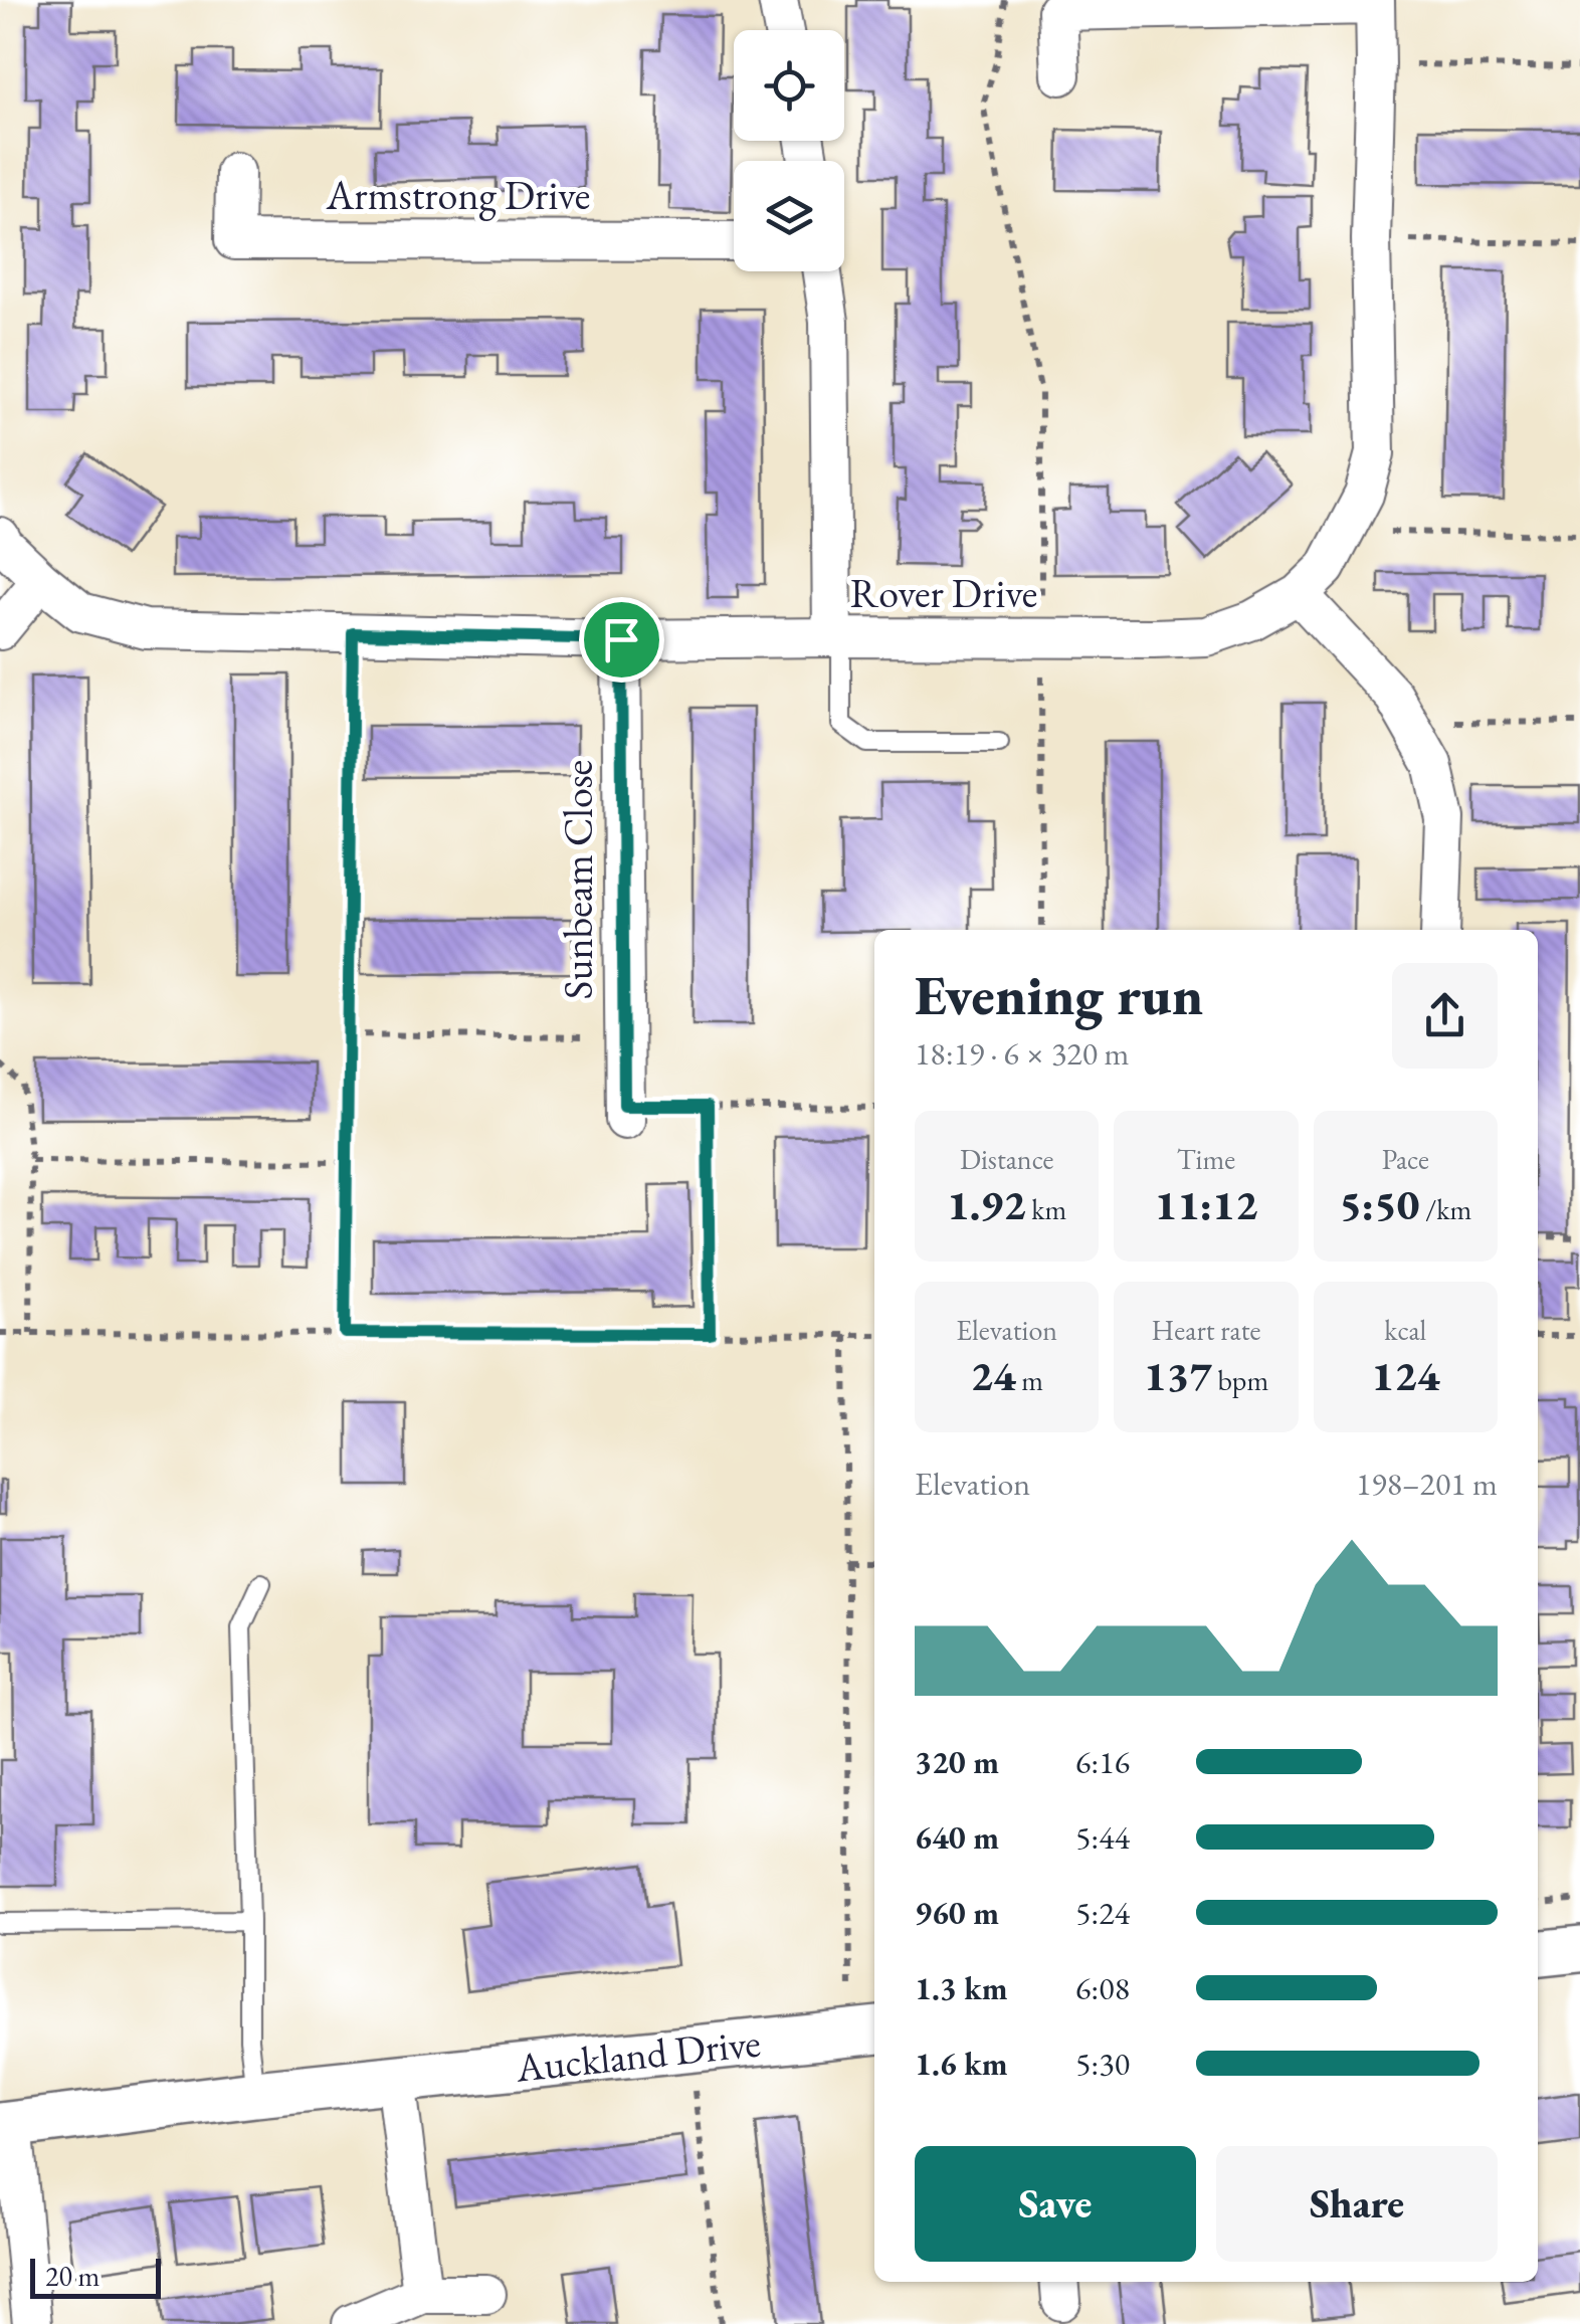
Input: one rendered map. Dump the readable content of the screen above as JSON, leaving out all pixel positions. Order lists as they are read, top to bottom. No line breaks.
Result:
{"streets":{"street":["Armstrong Drive","Rover Drive","Sunbeam Close","Auckland Drive"]},"crossings":[["Rover Drive","Sunbeam Close"]],"scale_bar":"20 m","page":{"heading":["Evening run","18:19 · 6 × 320 m"],"stats":[["Distance","1.92 km"],["Time","11:12"],["Pace","5:50 /km"],["Elevation","24 m"],["Heart rate","137 bpm"],["kcal","124"]],"chart":["Elevation","198–201 m"],"list":[{"name":"320 m","note":"6:16"},{"name":"640 m","note":"5:44"},{"name":"960 m","note":"5:24"},{"name":"1.3 km","note":"6:08"},{"name":"1.6 km","note":"5:30"}],"buttons":["Save","Share"],"scale":"20 m"}}
